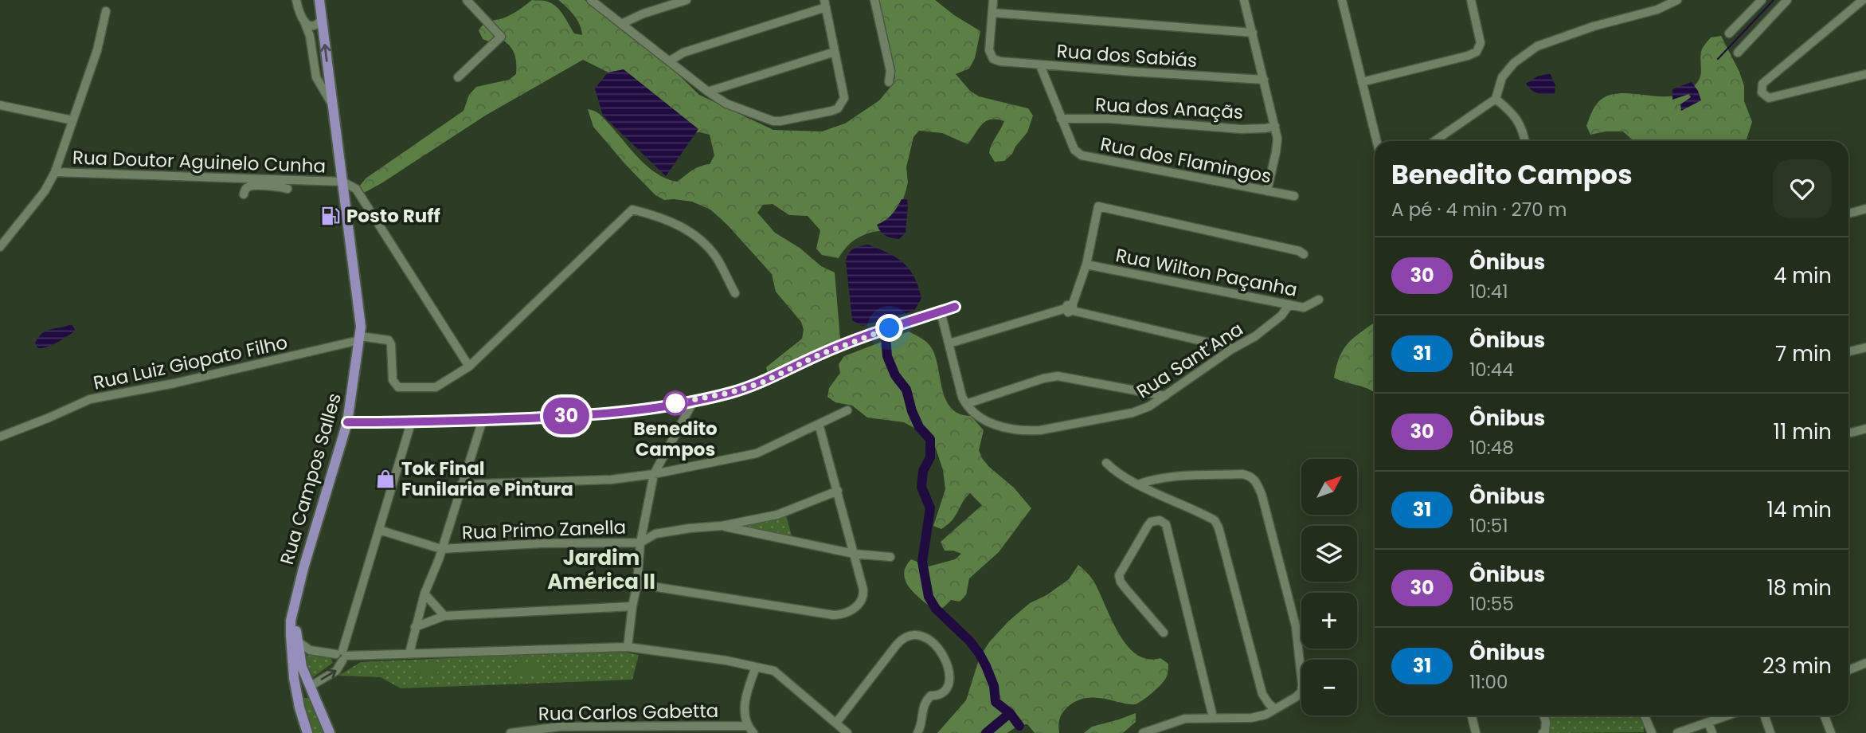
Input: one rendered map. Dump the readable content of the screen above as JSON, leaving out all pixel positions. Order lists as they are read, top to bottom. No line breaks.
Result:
{"streets":{"main road":["Rua Campos Salles"],"street":["Rua dos Sabiás","Rua dos Anaçãs","Rua dos Flamingos","Rua Doutor Aguinelo Cunha","Rua Wilton Paçanha","Rua Sant’Ana","Rua Luiz Giopato Filho","Rua Primo Zanella","Rua Carlos Gabetta"]},"crossings":[["Rua dos Anaçãs","Rua dos Flamingos"],["Rua Doutor Aguinelo Cunha","Rua Campos Salles"],["Rua Wilton Paçanha","Rua Sant’Ana"],["Rua Luiz Giopato Filho","Rua Campos Salles"]],"districts":["Jardim América II"],"places":{"fuel station":["Posto Ruff"],"other":["Benedito Campos"],"shop":["Tok Final Funilaria e Pintura"]},"lines":["bus line 30"],"north":"top right","page":{"on_map":"30","heading":["Benedito Campos","A pé · 4 min · 270 m"],"list":[{"mark":"30","name":"Ônibus","note":"10:41","value":"4 min"},{"mark":"31","name":"Ônibus","note":"10:44","value":"7 min"},{"mark":"30","name":"Ônibus","note":"10:48","value":"11 min"},{"mark":"31","name":"Ônibus","note":"10:51","value":"14 min"},{"mark":"30","name":"Ônibus","note":"10:55","value":"18 min"},{"mark":"31","name":"Ônibus","note":"11:00","value":"23 min"}],"map_buttons":["+","−"]}}
